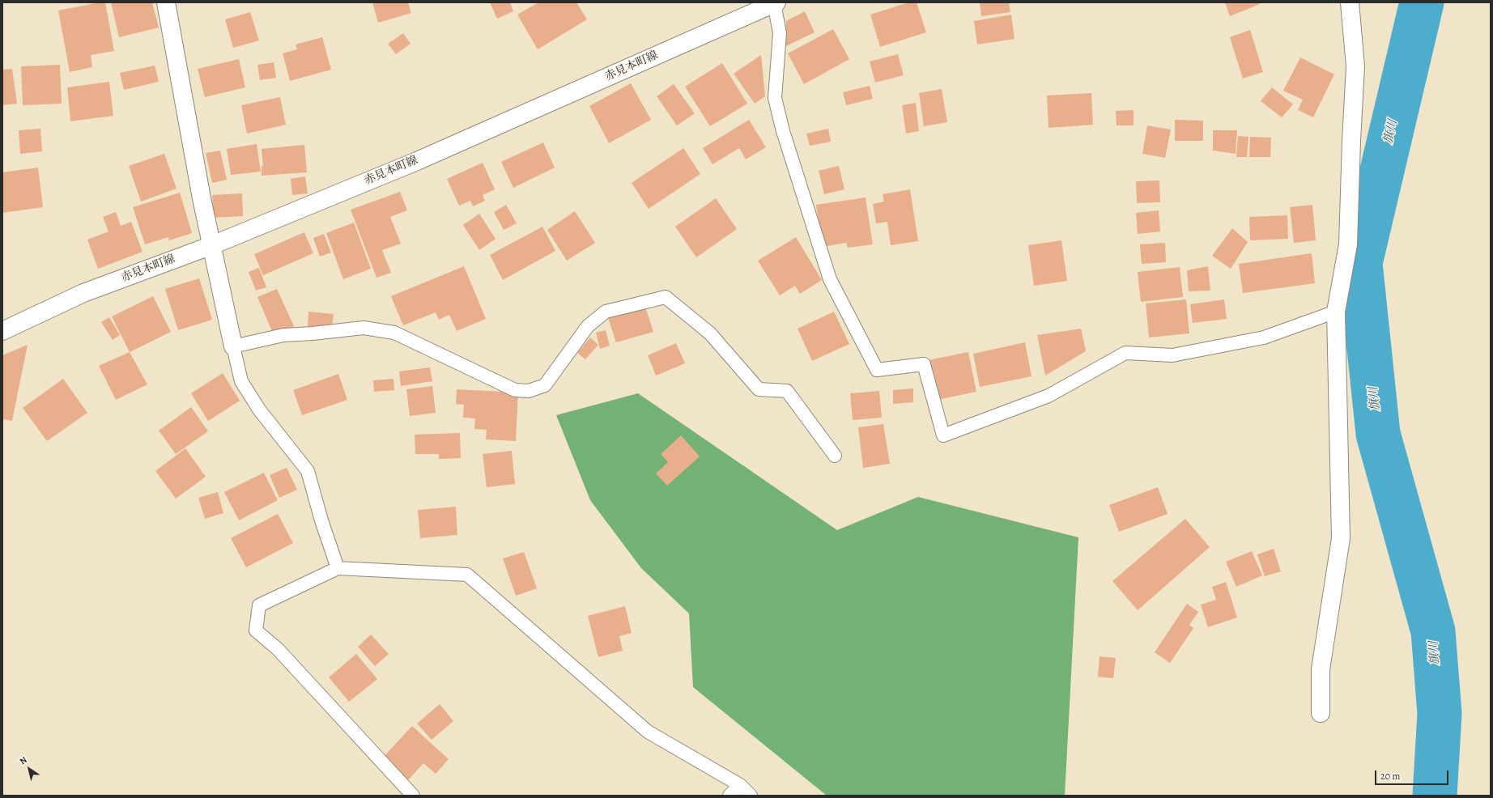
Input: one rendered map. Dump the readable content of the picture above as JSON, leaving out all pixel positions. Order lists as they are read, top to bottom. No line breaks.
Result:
{"streets":{"street":["赤見本町線"]},"water":["旗川"],"scale_bar":"20 m","north":"top left"}
